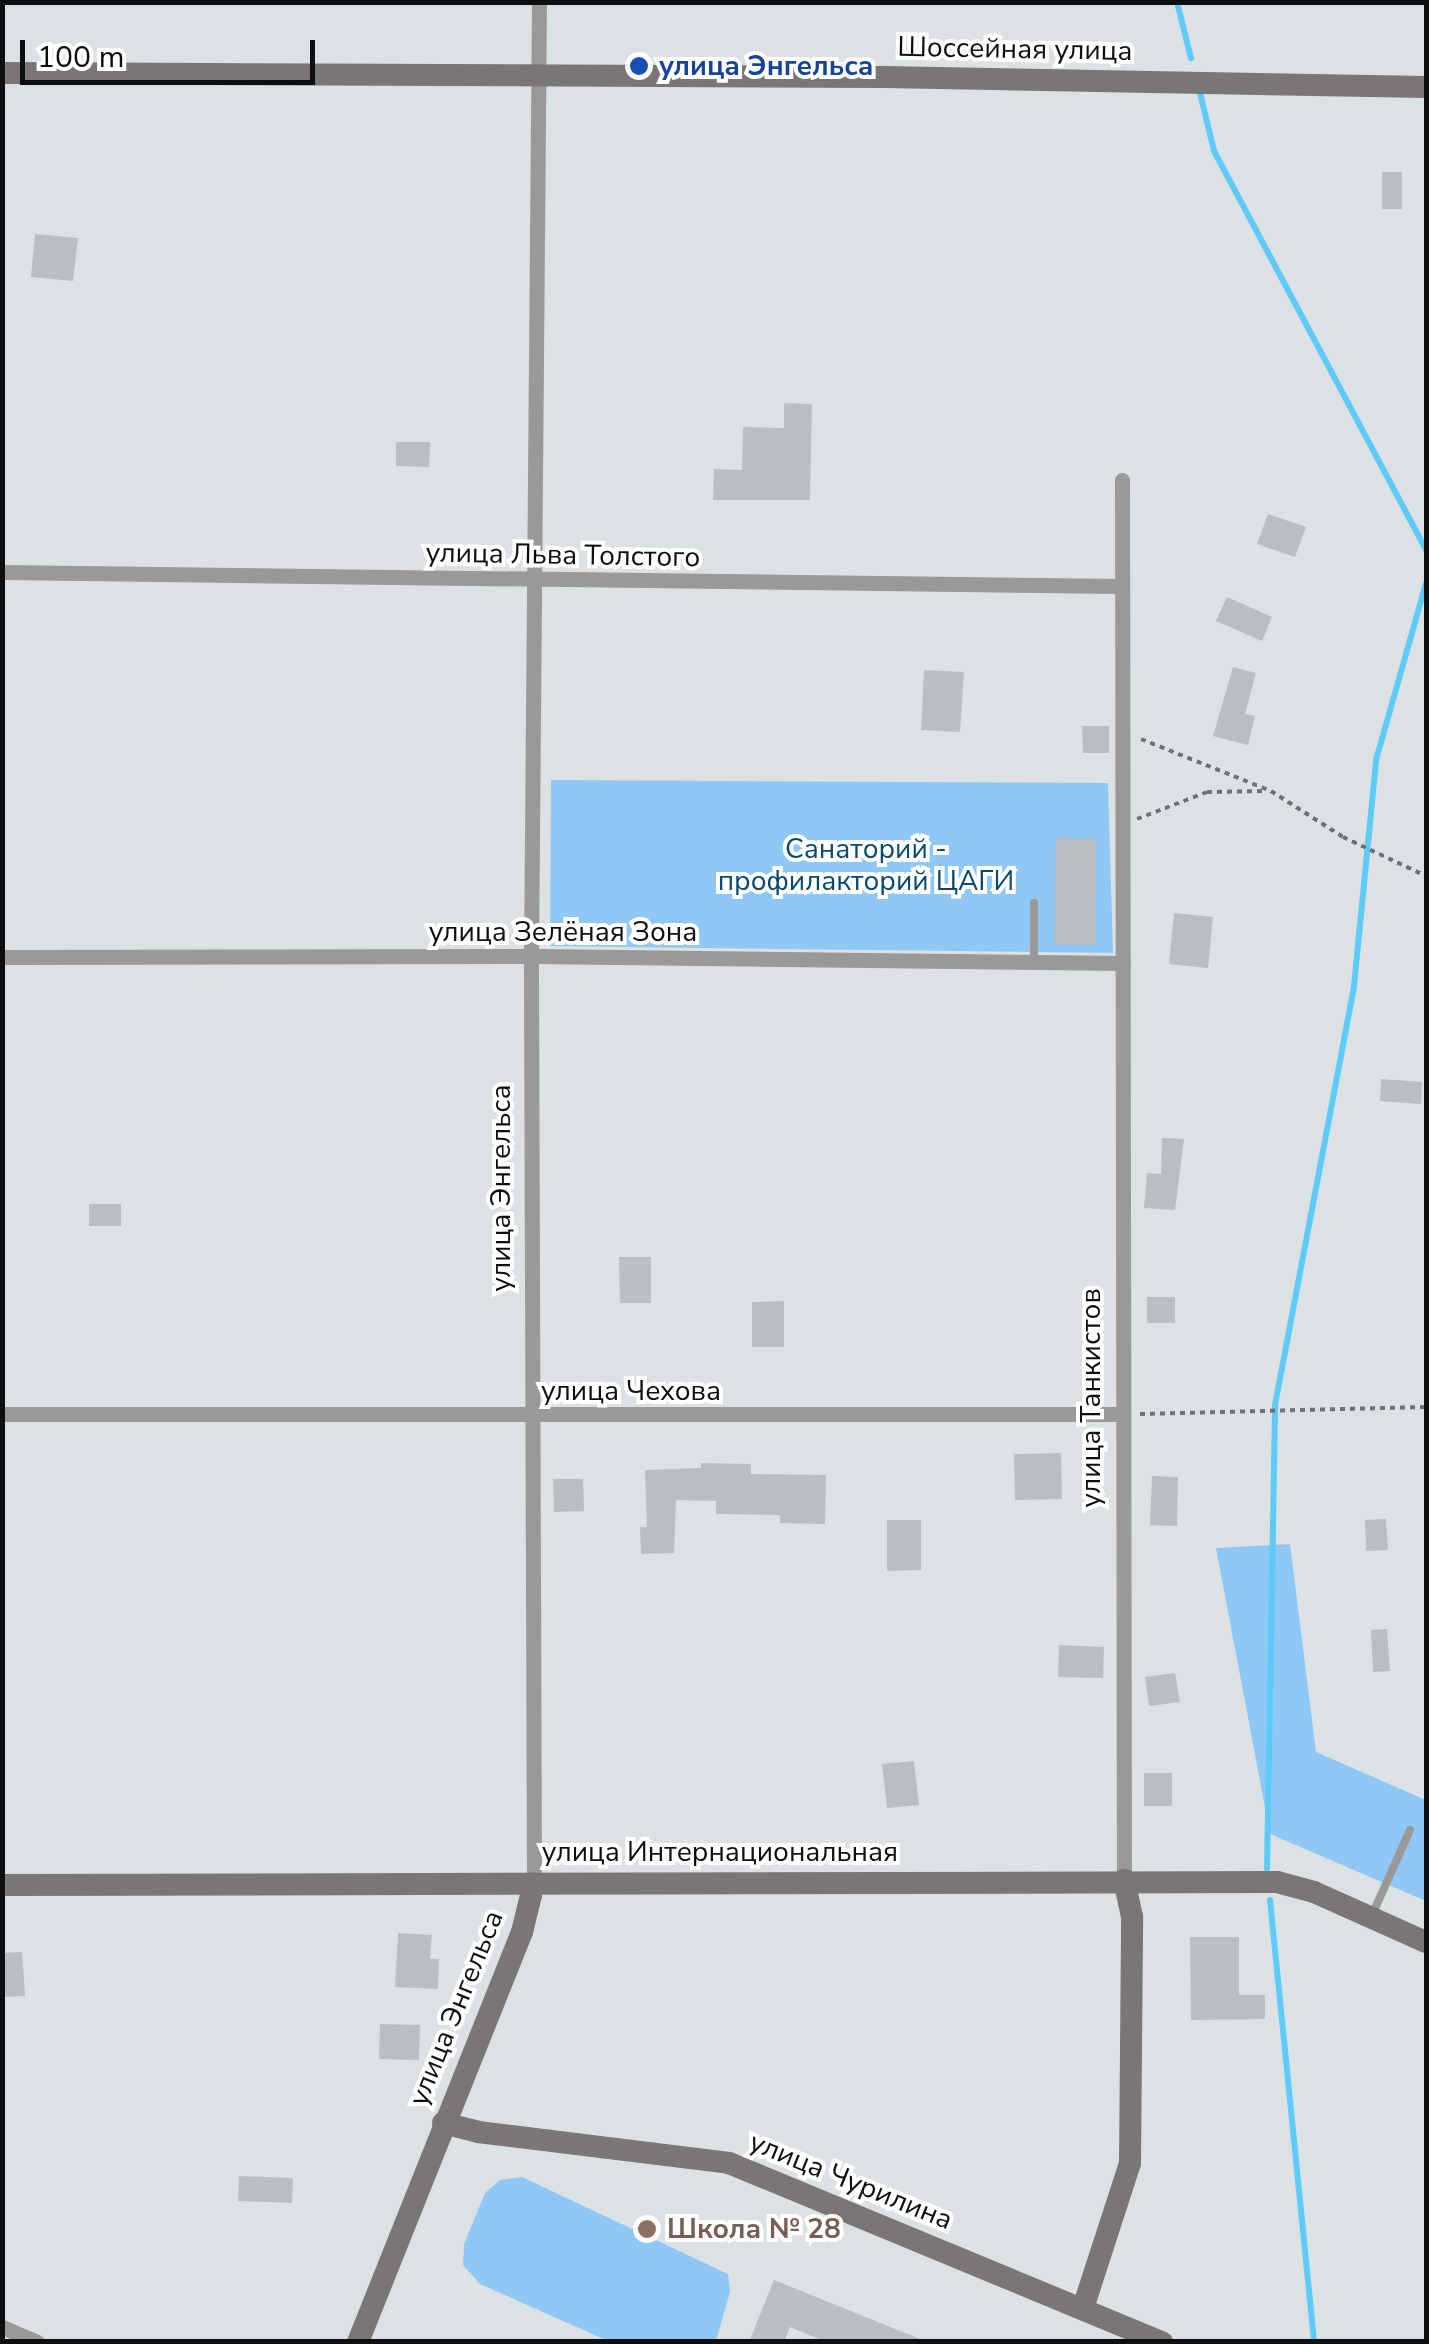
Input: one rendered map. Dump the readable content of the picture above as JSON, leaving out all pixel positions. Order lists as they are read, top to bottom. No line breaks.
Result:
{"streets":{"main road":["Шоссейная улица","улица Энгельса","улица Танкистов","улица Интернациональная","улица Чурилина"],"street":["улица Льва Толстого","улица Зелёная Зона","улица Чехова"]},"crossings":[["Шоссейная улица","улица Энгельса"],["улица Льва Толстого","улица Энгельса"],["улица Льва Толстого","улица Танкистов"],["улица Зелёная Зона","улица Энгельса"],["улица Зелёная Зона","улица Танкистов"],["улица Энгельса","улица Чехова"],["улица Энгельса","улица Интернациональная"],["улица Энгельса","улица Чурилина"],["улица Чехова","улица Танкистов"],["улица Танкистов","улица Интернациональная"],["улица Танкистов","улица Чурилина"]],"parks":["Санаторий - профилакторий ЦАГИ"],"places":["улица Энгельса","Школа № 28"],"scale_bar":"100 m"}
